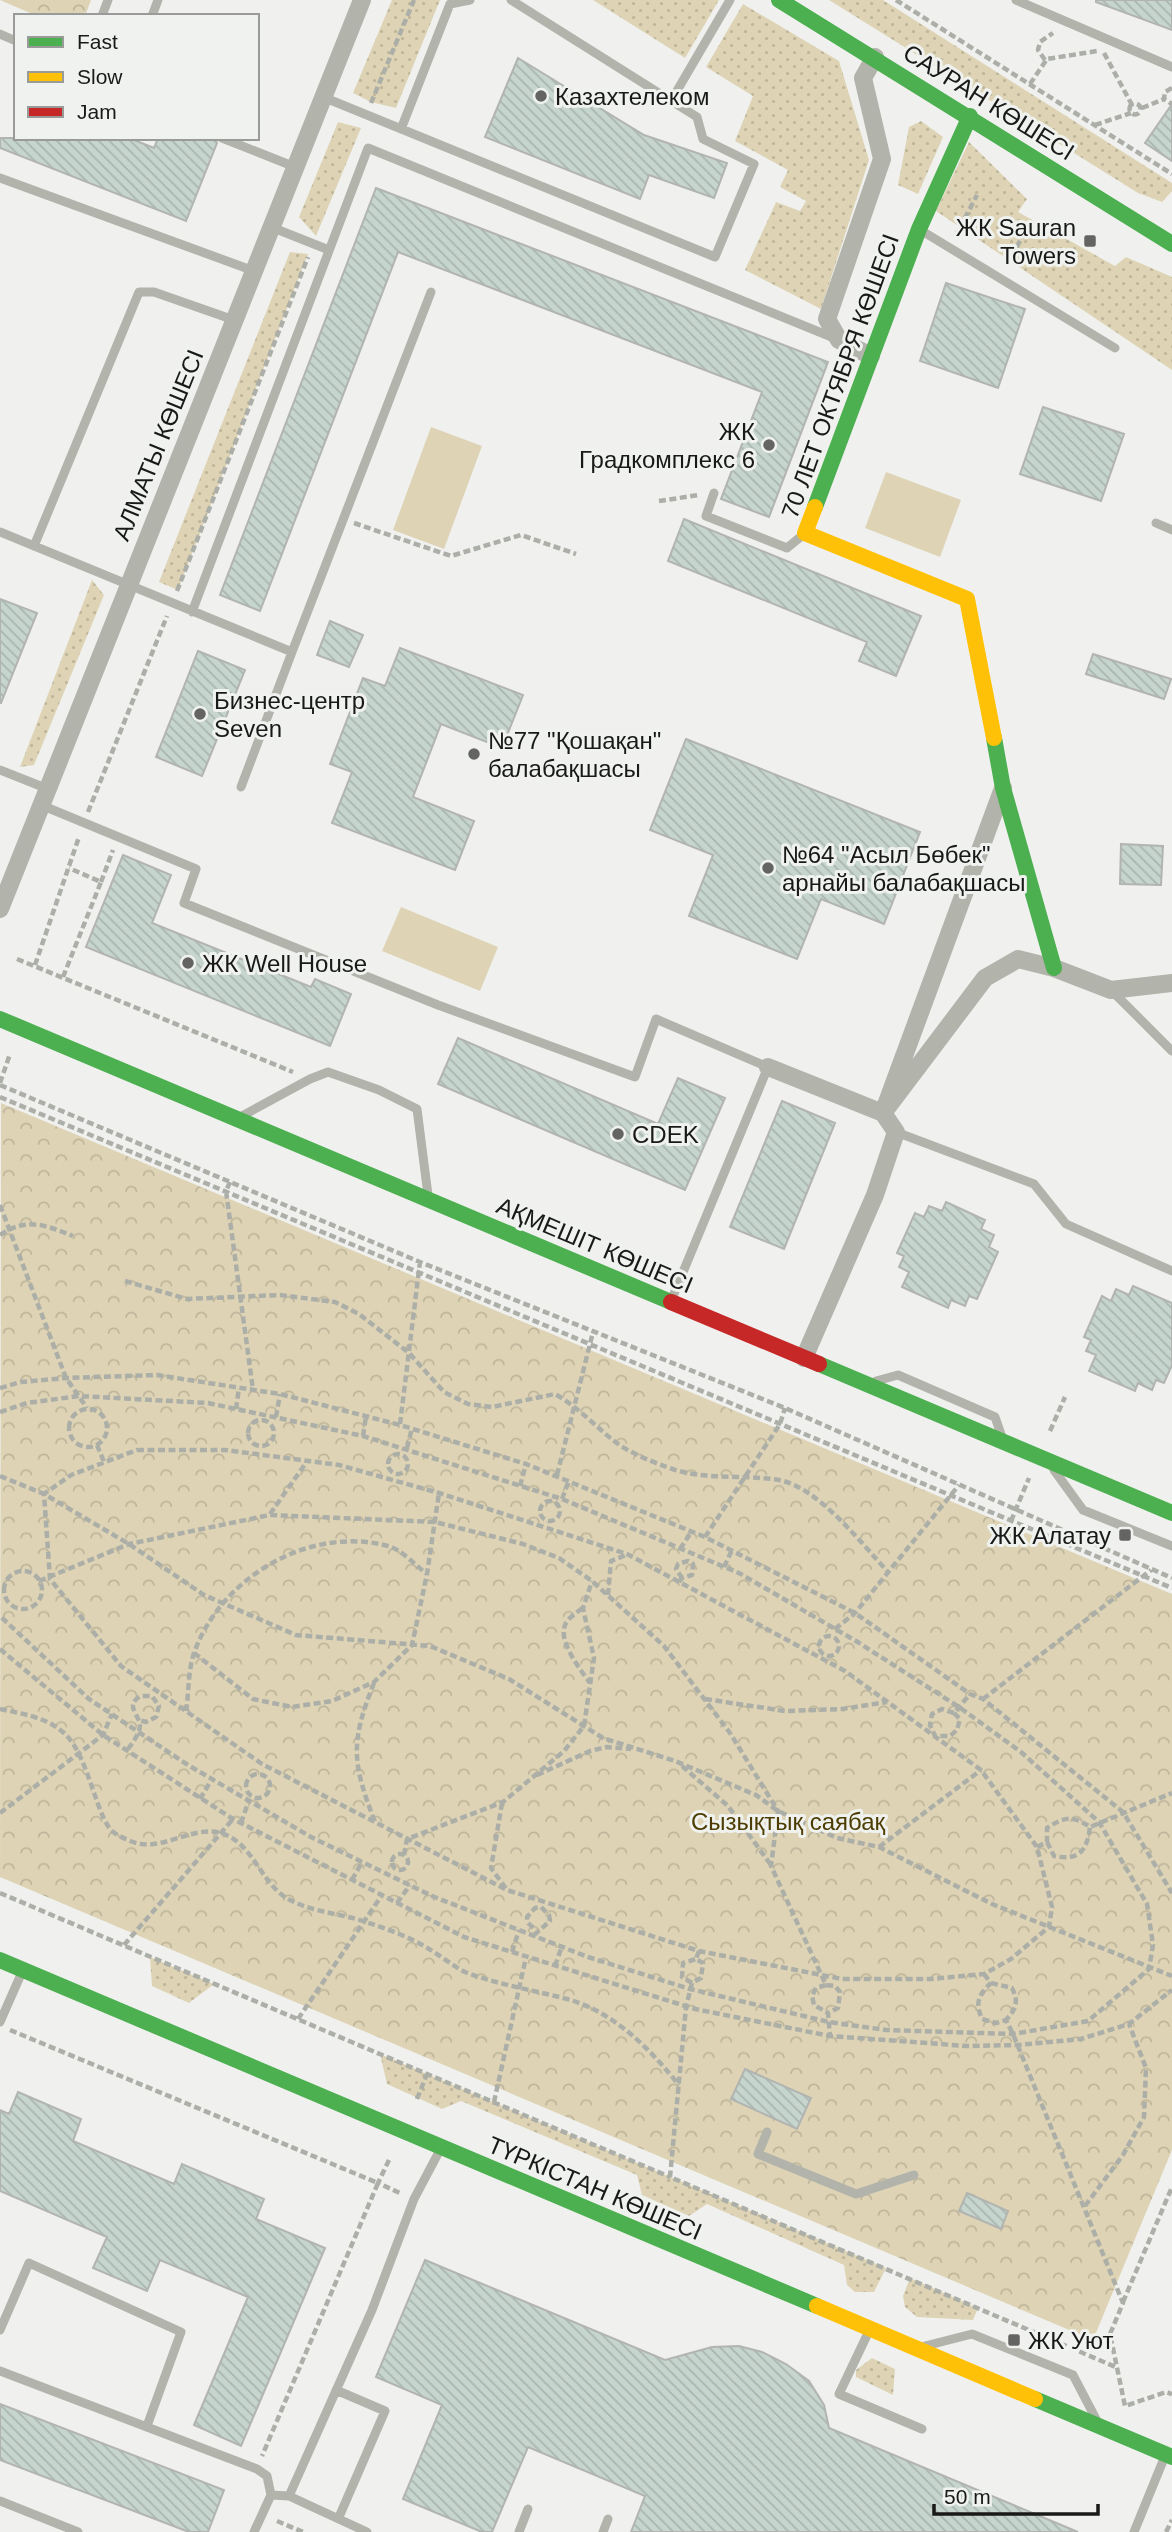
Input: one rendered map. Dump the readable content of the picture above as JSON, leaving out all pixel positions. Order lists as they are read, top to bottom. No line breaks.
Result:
{"streets":{"main road":["САУРАН КӨШЕСІ","70 ЛЕТ ОКТЯБРЯ КӨШЕСІ","АҚМЕШІТ КӨШЕСІ","ТҮРКІСТАН КӨШЕСІ"],"street":["АЛМАТЫ КӨШЕСІ"]},"crossings":[["САУРАН КӨШЕСІ","70 ЛЕТ ОКТЯБРЯ КӨШЕСІ"]],"parks":["Сызықтық саябақ"],"places":{"other":["Казахтелеком","ЖК Градкомплекс 6","Бизнес-центр Seven","№77 \"Қошақан\" балабақшасы","№64 \"Асыл Бөбек\" арнайы балабақшасы","ЖК Well House","CDEK"],"transit":["ЖК Sauran Towers","ЖК Алатау","ЖК Уют"]},"legend":["Fast","Slow","Jam"],"scale_bar":"50 m"}
